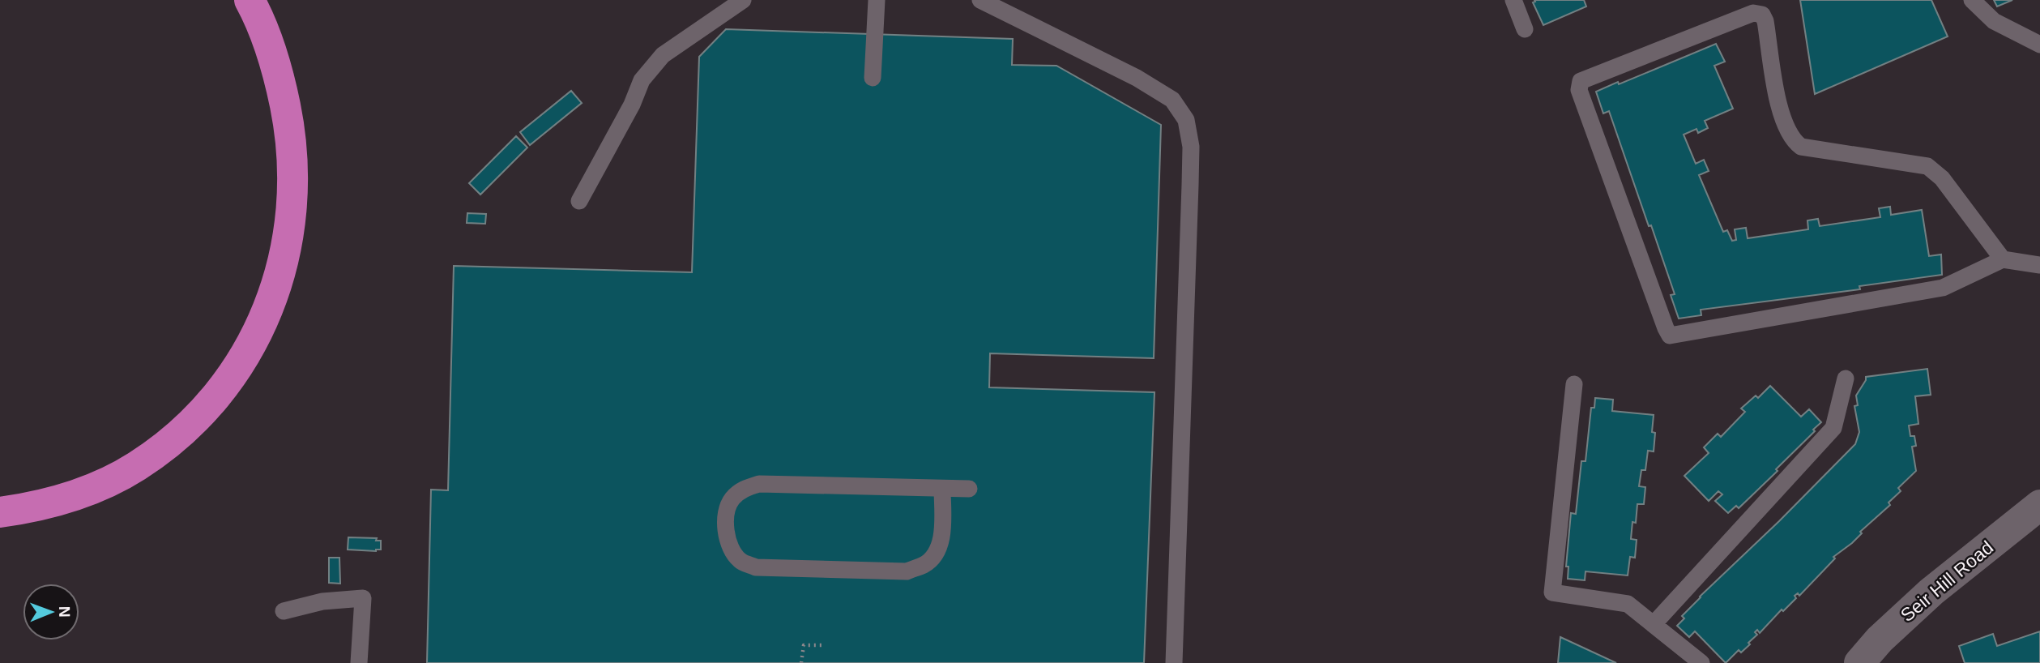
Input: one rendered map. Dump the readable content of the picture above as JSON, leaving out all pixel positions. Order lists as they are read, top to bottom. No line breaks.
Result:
{"streets":{"street":["Seir Hill Road"]},"north":"right"}
